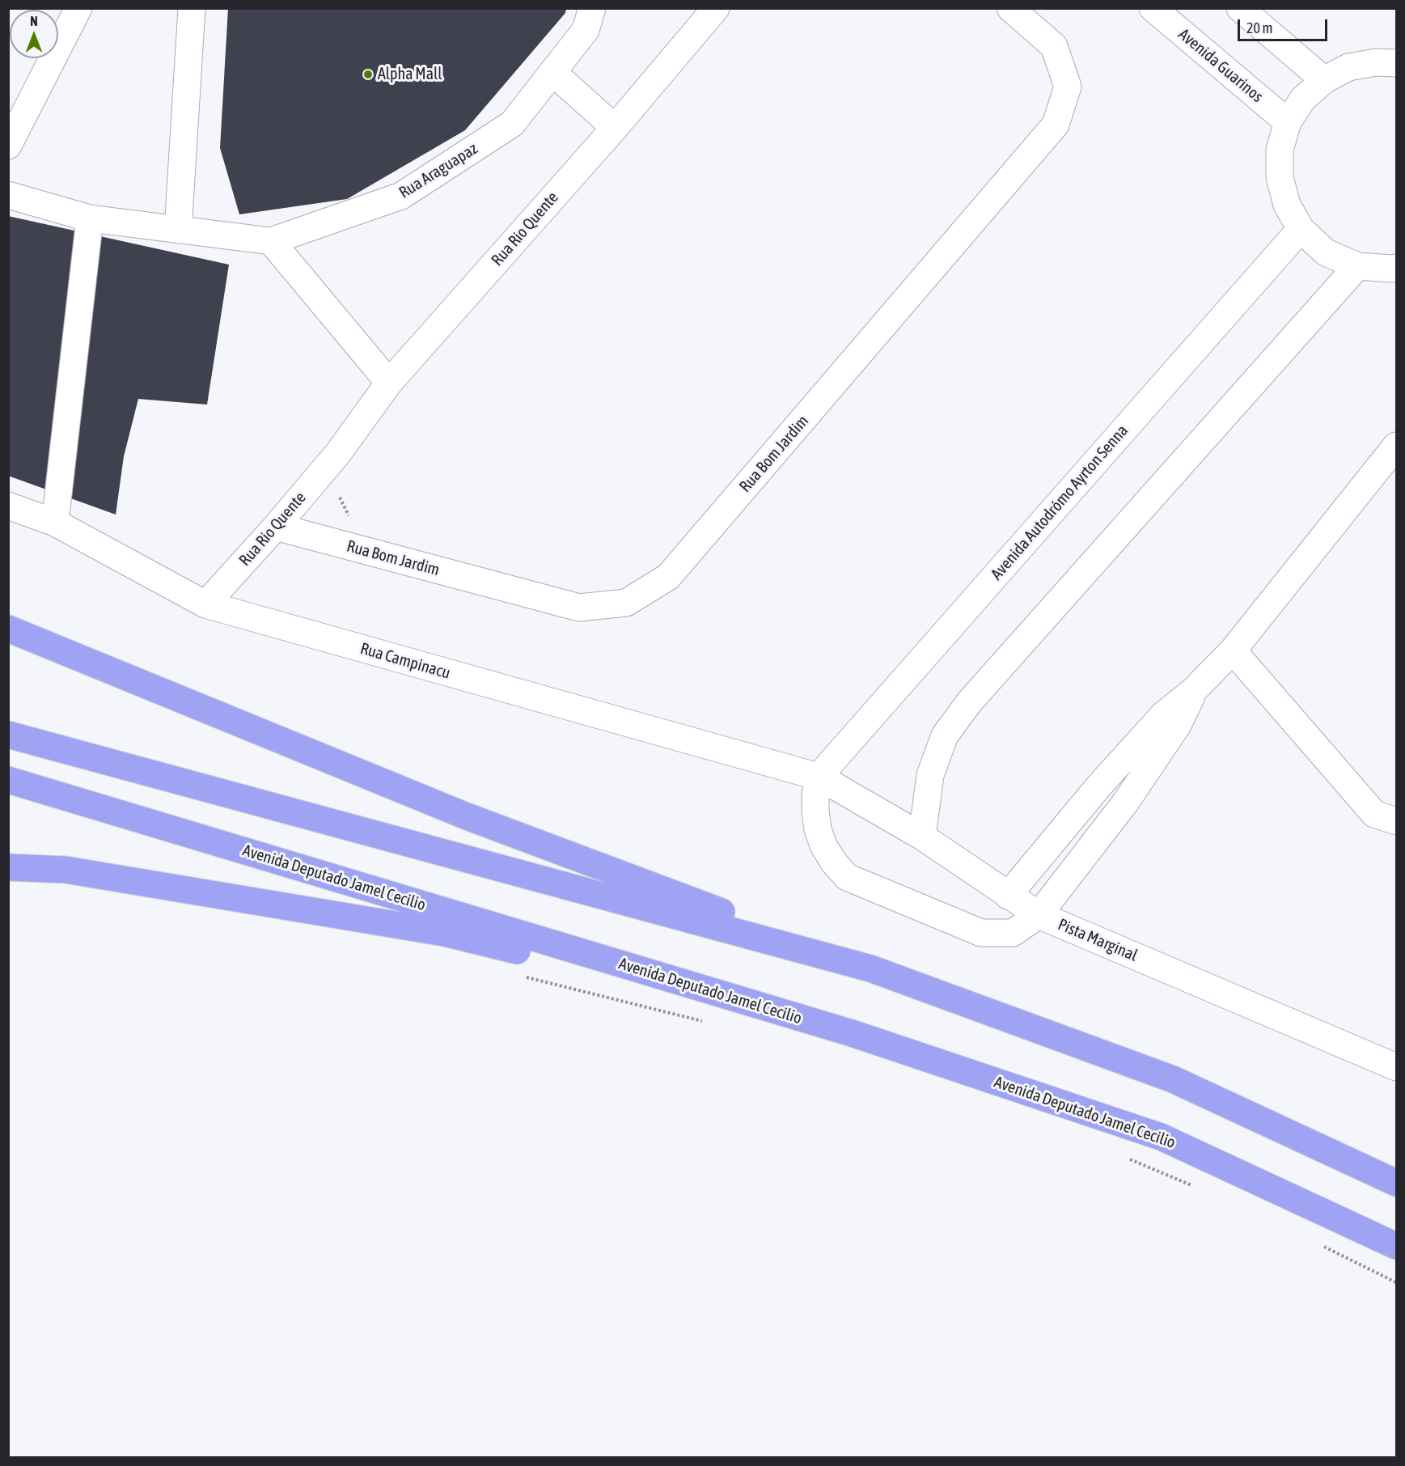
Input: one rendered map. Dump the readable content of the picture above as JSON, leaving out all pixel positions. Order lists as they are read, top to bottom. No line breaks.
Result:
{"streets":{"highway":["Avenida Deputado Jamel Cecilio"],"street":["Avenida Guarinos","Rua Araguapaz","Rua Rio Quente","Rua Bom Jardim","Avenida Autodrómo Ayrton Senna","Rua Campinacu","Pista Marginal"]},"crossings":[["Rua Rio Quente","Rua Bom Jardim"],["Rua Rio Quente","Rua Campinacu"],["Avenida Autodrómo Ayrton Senna","Rua Campinacu"],["Avenida Autodrómo Ayrton Senna","Pista Marginal"],["Rua Campinacu","Pista Marginal"]],"places":["Alpha Mall"],"scale_bar":"20 m","north":"top"}
